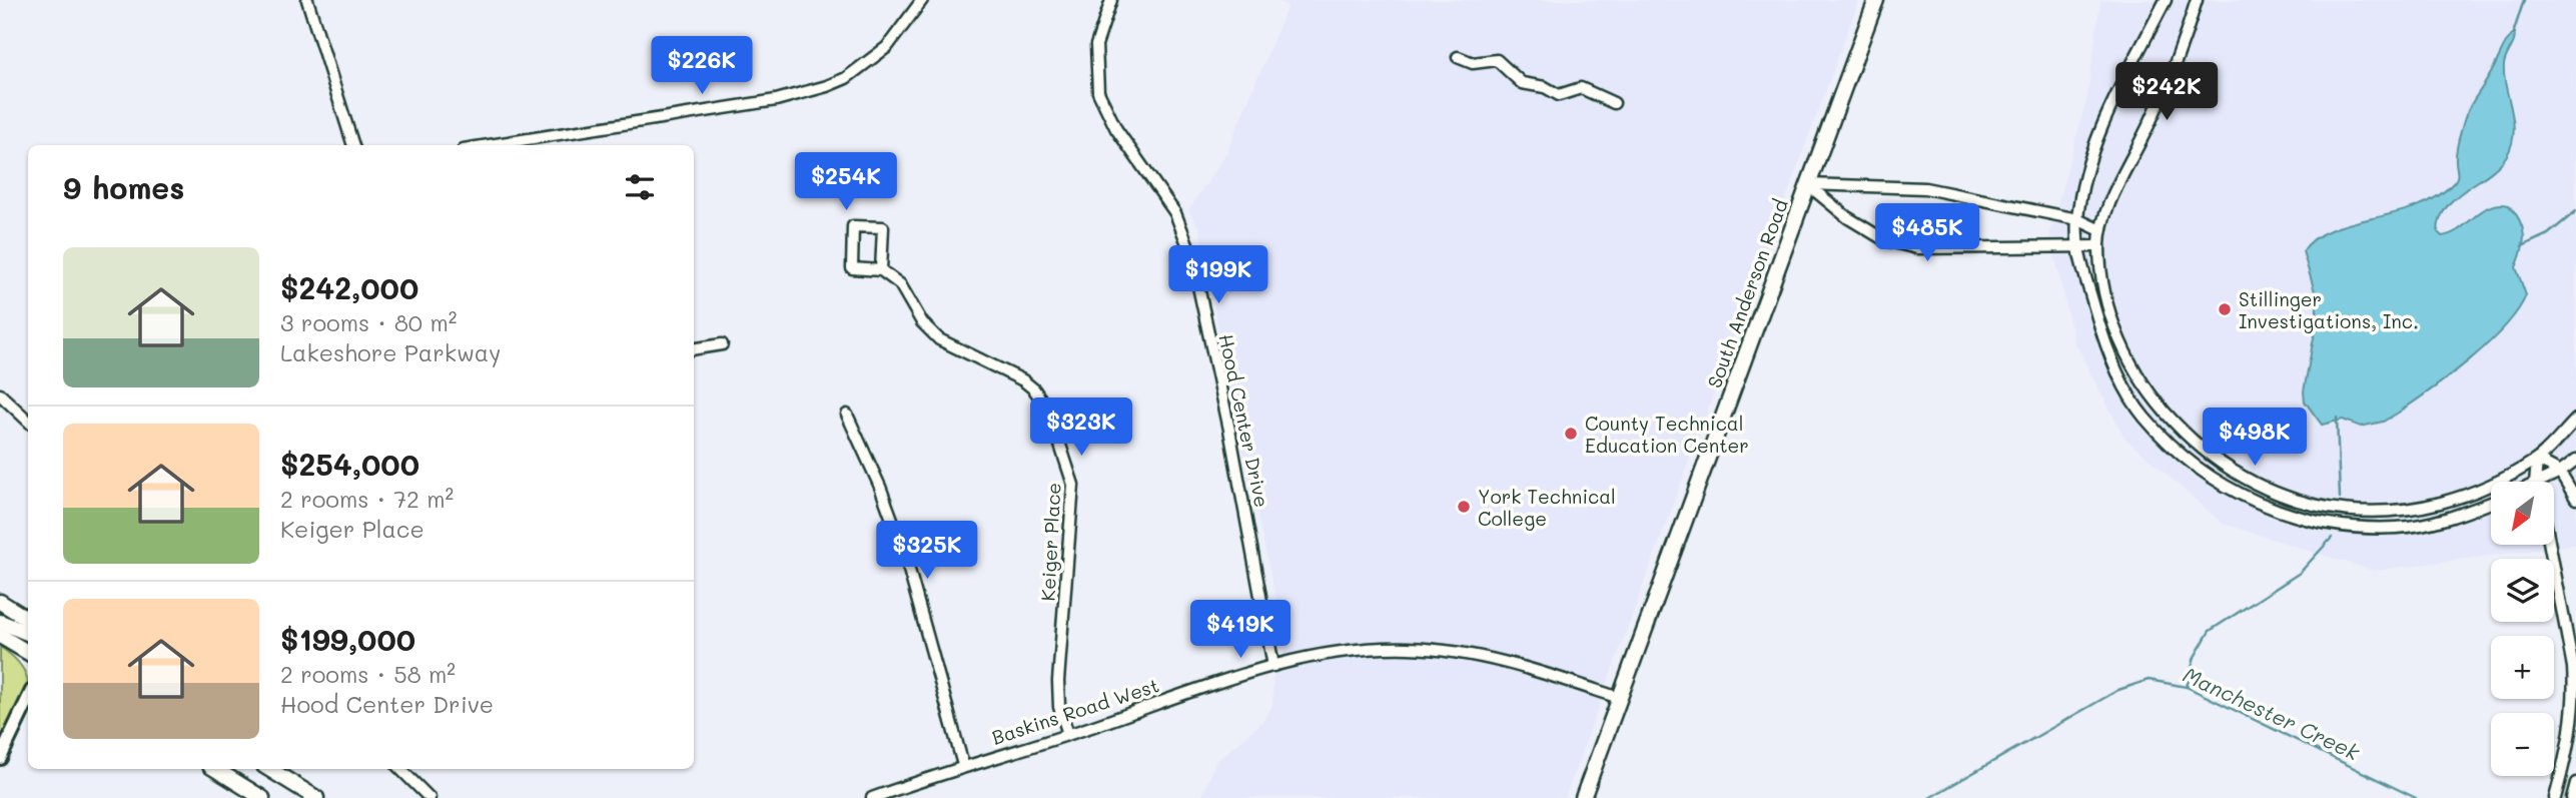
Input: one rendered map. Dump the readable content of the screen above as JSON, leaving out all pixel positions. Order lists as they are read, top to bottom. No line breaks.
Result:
{"streets":{"main road":["South Anderson Road"],"street":["Hood Center Drive","Keiger Place","Baskins Road West"]},"crossings":[["South Anderson Road","Baskins Road West"],["Hood Center Drive","Baskins Road West"],["Keiger Place","Baskins Road West"]],"water":["Manchester Creek"],"places":["Stillinger Investigations, Inc.","County Technical Education Center","York Technical College"],"north":"bottom left","page":{"price":["$226K","$242K","$254K","$485K","$199K","$323K","$498K","$325K","$419K"],"heading":"9 homes","list":[{"name":"$242,000","note":"3 rooms · 80 m² · Lakeshore Parkway"},{"name":"$254,000","note":"2 rooms · 72 m² · Keiger Place"},{"name":"$199,000","note":"2 rooms · 58 m² · Hood Center Drive"}],"map_buttons":["+","−"]}}
